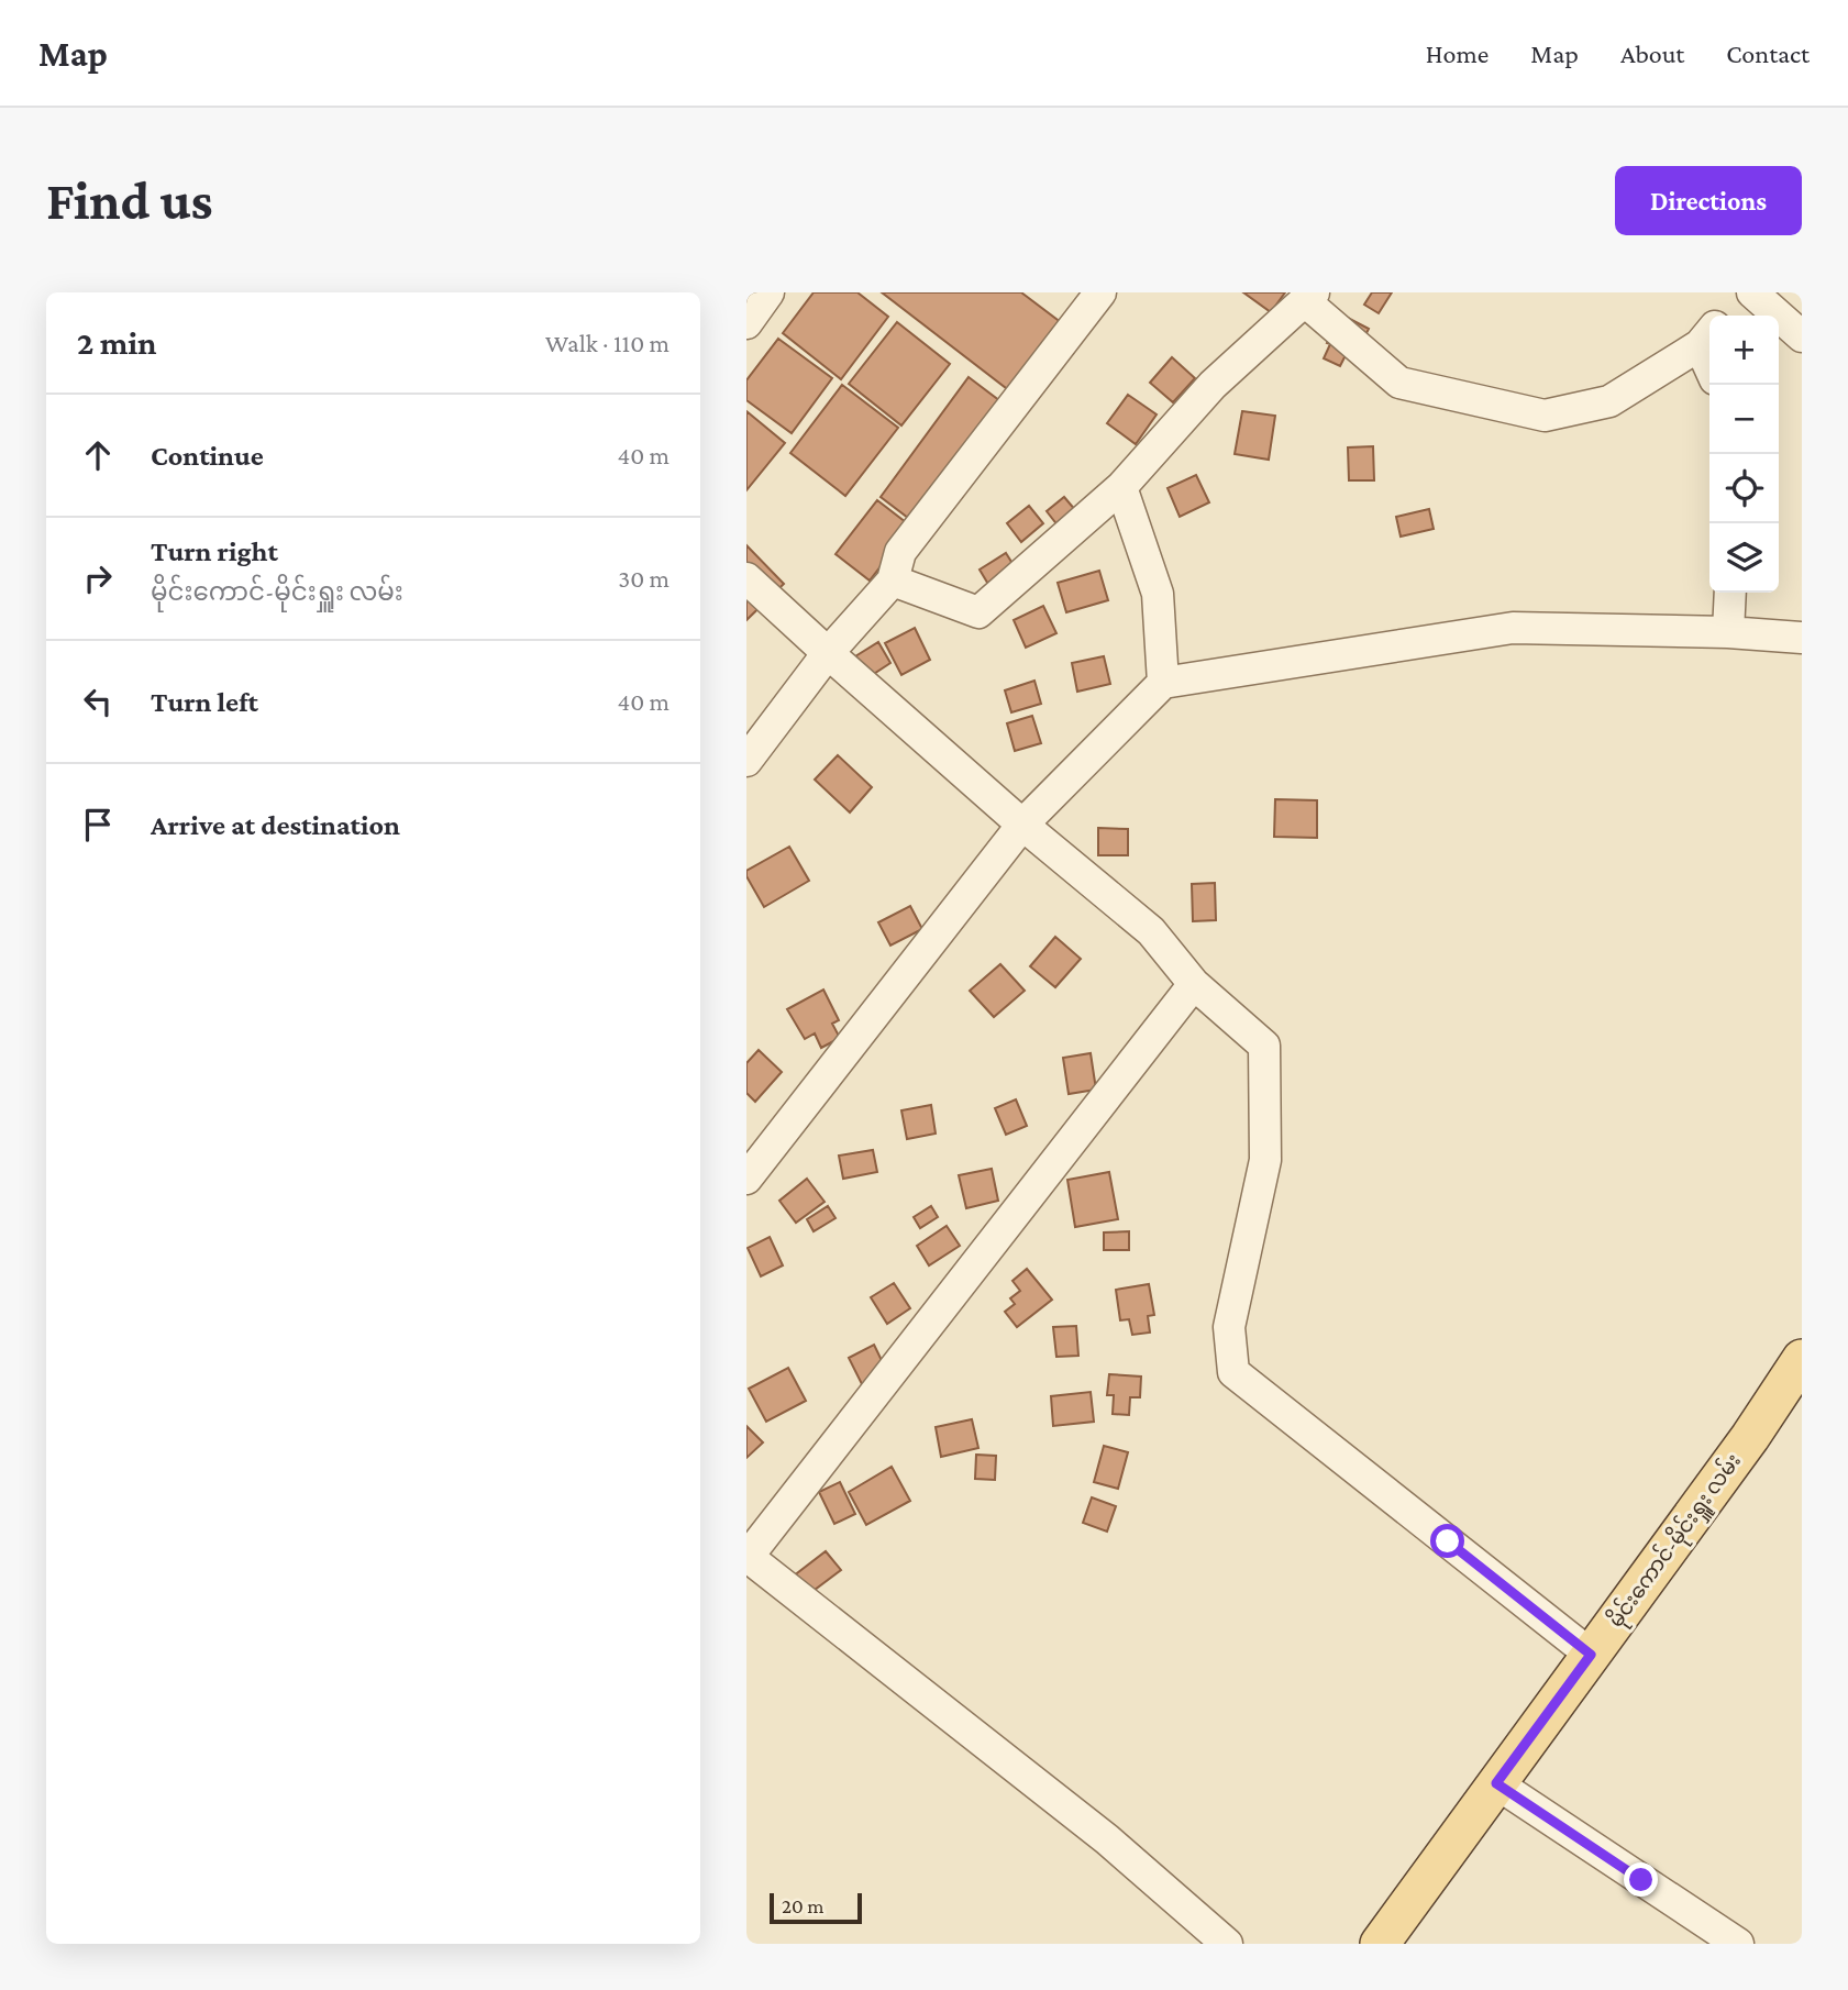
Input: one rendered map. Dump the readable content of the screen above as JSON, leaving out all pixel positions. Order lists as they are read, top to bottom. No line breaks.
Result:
{"streets":{"main road":["မိုင်းကောင်-မိုင်းရှူး လမ်း"]},"scale_bar":"20 m","page":{"header":"Map","nav":["Home","Map","About","Contact"],"buttons":"Directions","title":"Find us","heading":["2 min","Walk · 110 m"],"map_buttons":["+","−"],"list":[["Continue","40 m"],["Turn right","မိုင်းကောင်-မိုင်းရှူး လမ်း","30 m"],["Turn left","40 m"],"Arrive at destination"],"scale":"20 m"}}
